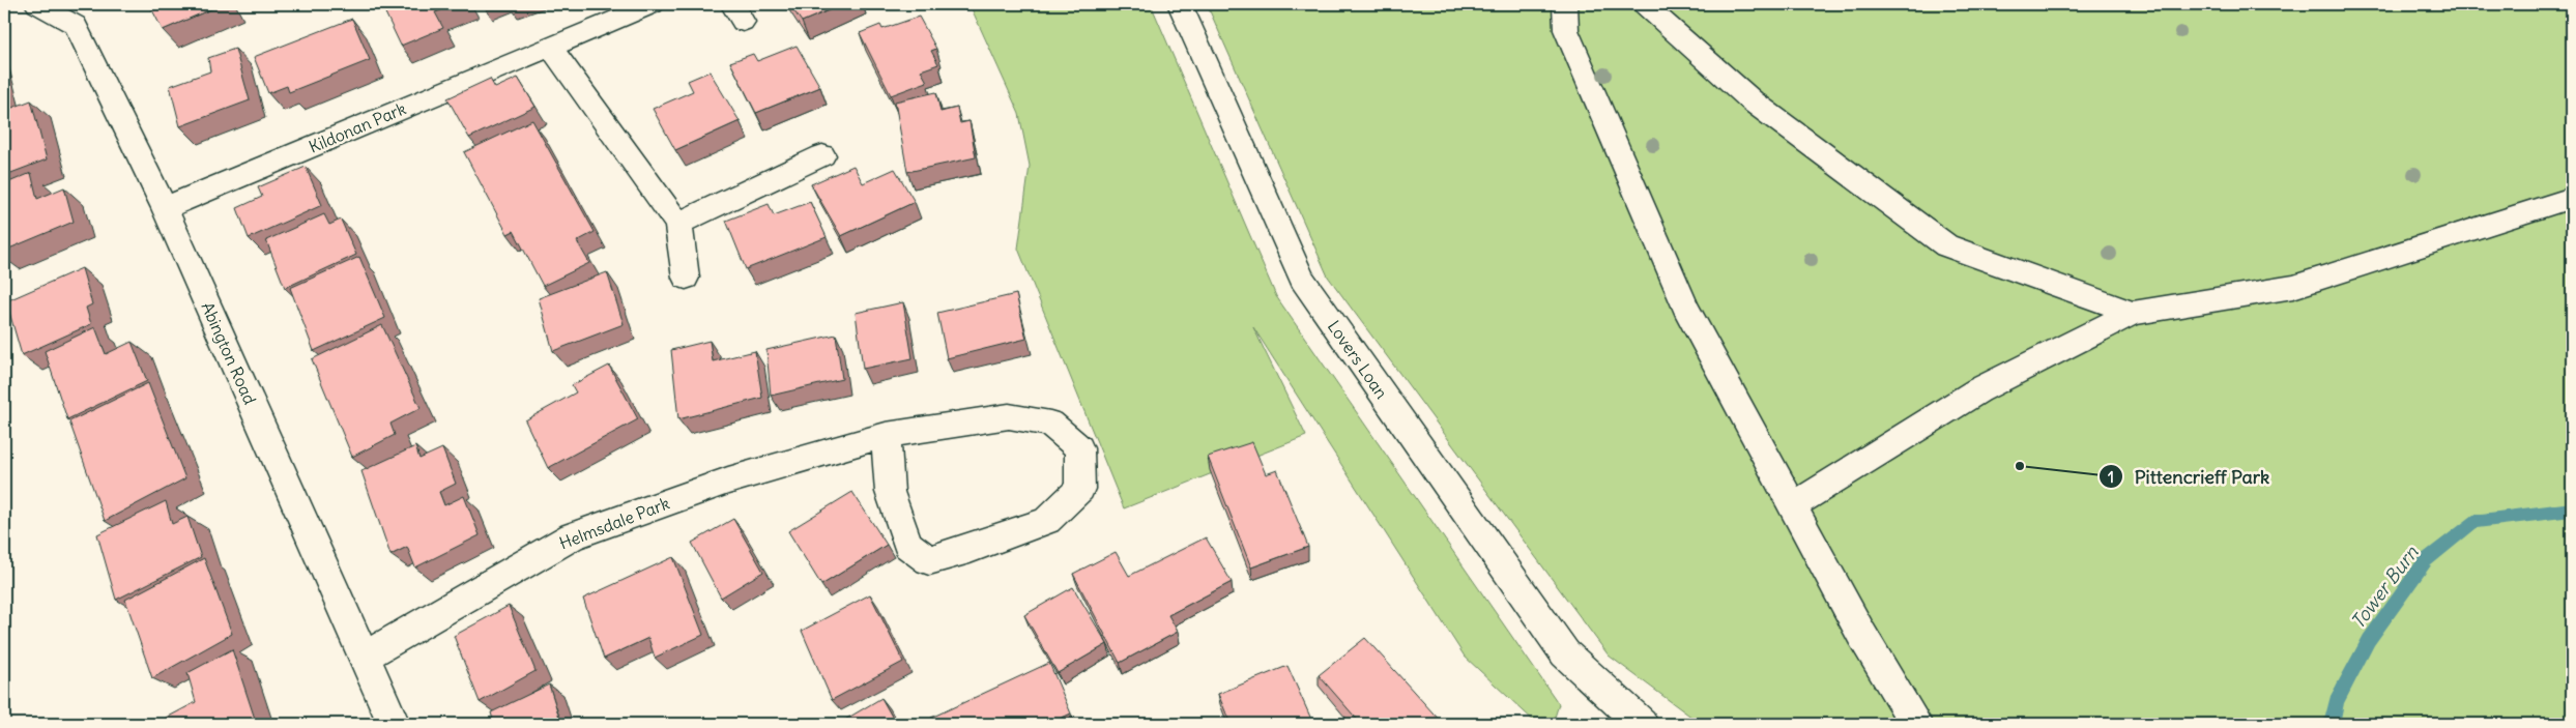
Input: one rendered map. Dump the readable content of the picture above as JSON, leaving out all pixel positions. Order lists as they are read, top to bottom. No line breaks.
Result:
{"streets":{"street":["Kildonan Park","Abington Road","Lovers Loan","Helmsdale Park"]},"crossings":[["Kildonan Park","Abington Road"],["Abington Road","Helmsdale Park"]],"water":["Tower Burn"],"places":["Pittencrieff Park"]}
